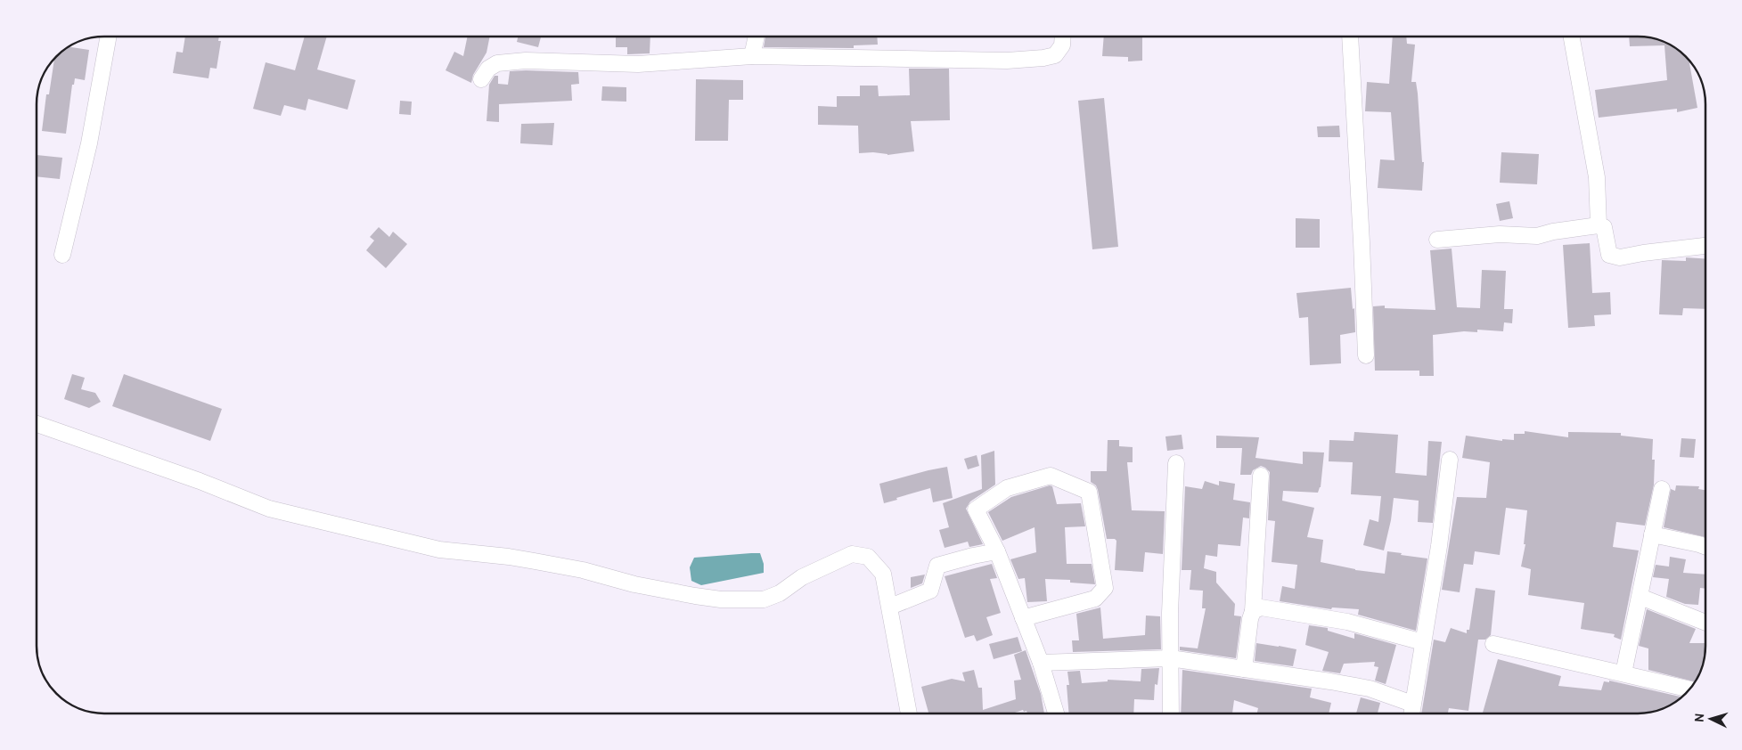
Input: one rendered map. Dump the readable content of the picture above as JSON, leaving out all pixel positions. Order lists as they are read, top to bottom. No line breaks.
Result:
{"north":"left"}
